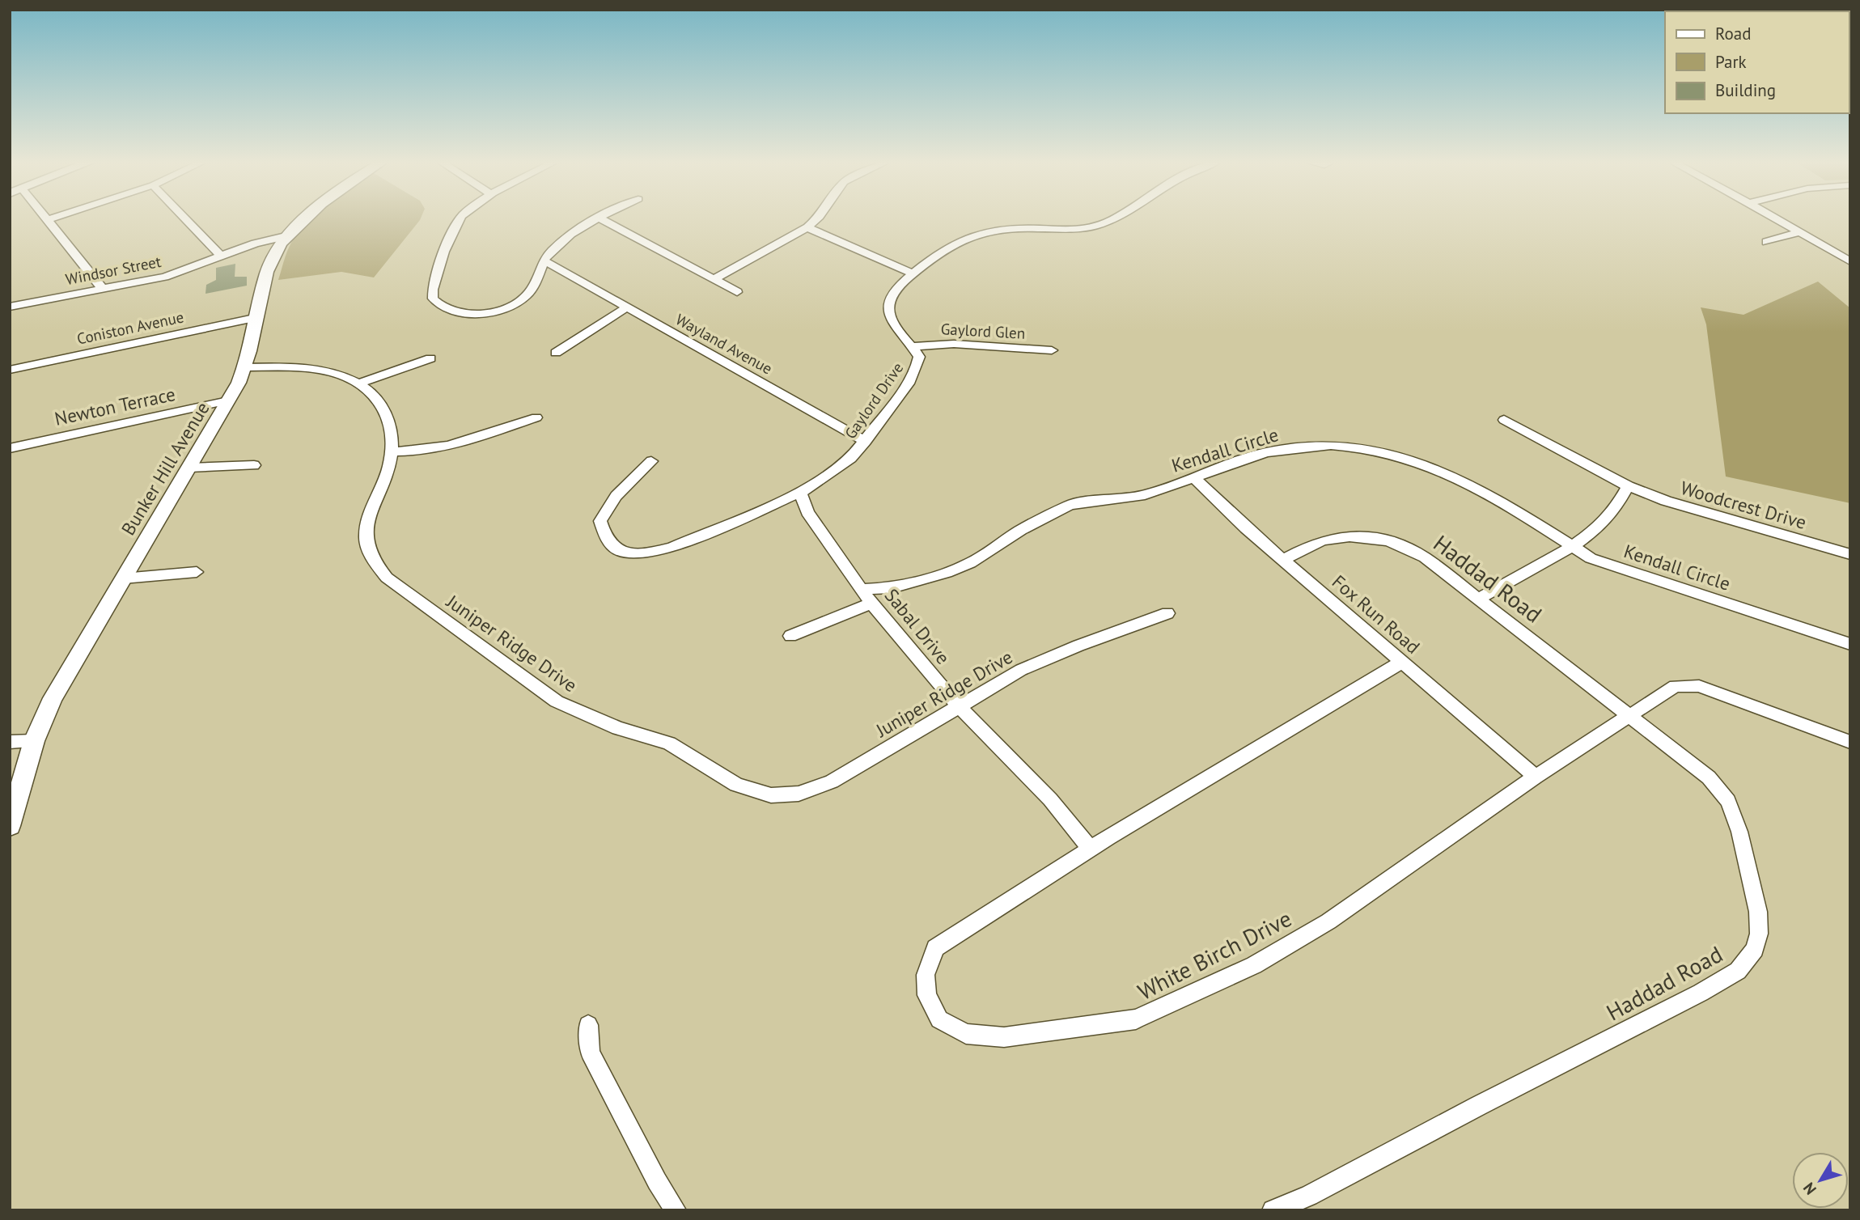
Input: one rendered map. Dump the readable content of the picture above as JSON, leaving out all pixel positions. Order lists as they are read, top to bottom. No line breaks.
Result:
{"streets":{"main road":["Bunker Hill Avenue"],"street":["Windsor Street","Coniston Avenue","Gaylord Glen","Wayland Avenue","Gaylord Drive","Newton Terrace","Kendall Circle","Woodcrest Drive","Haddad Road","Fox Run Road","Sabal Drive","Juniper Ridge Drive","White Birch Drive"]},"crossings":[["Windsor Street","Bunker Hill Avenue"],["Coniston Avenue","Bunker Hill Avenue"],["Gaylord Glen","Gaylord Drive"],["Wayland Avenue","Gaylord Drive"],["Gaylord Drive","Sabal Drive"],["Newton Terrace","Bunker Hill Avenue"],["Kendall Circle","Fox Run Road"],["Kendall Circle","Sabal Drive"],["Bunker Hill Avenue","Juniper Ridge Drive"],["Haddad Road","Fox Run Road"],["Haddad Road","White Birch Drive"],["Fox Run Road","White Birch Drive"],["Sabal Drive","Juniper Ridge Drive"],["Sabal Drive","White Birch Drive"]],"legend":["Road","Park","Building"],"north":"bottom left"}
